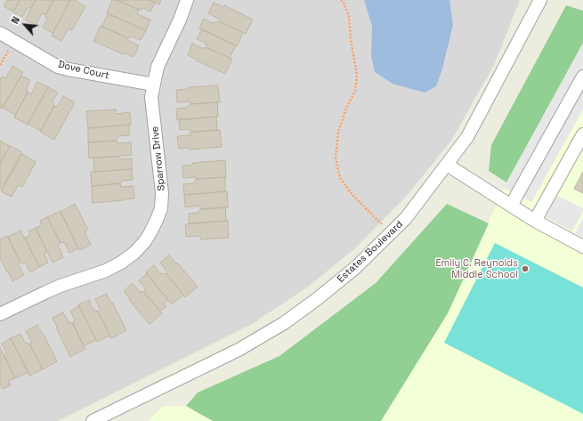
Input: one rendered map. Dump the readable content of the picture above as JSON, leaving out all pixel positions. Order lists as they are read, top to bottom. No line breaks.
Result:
{"streets":{"street":["Dove Court","Sparrow Drive","Estates Boulevard"]},"crossings":[["Dove Court","Sparrow Drive"]],"places":["Emily C. Reynolds Middle School"],"north":"top left"}
